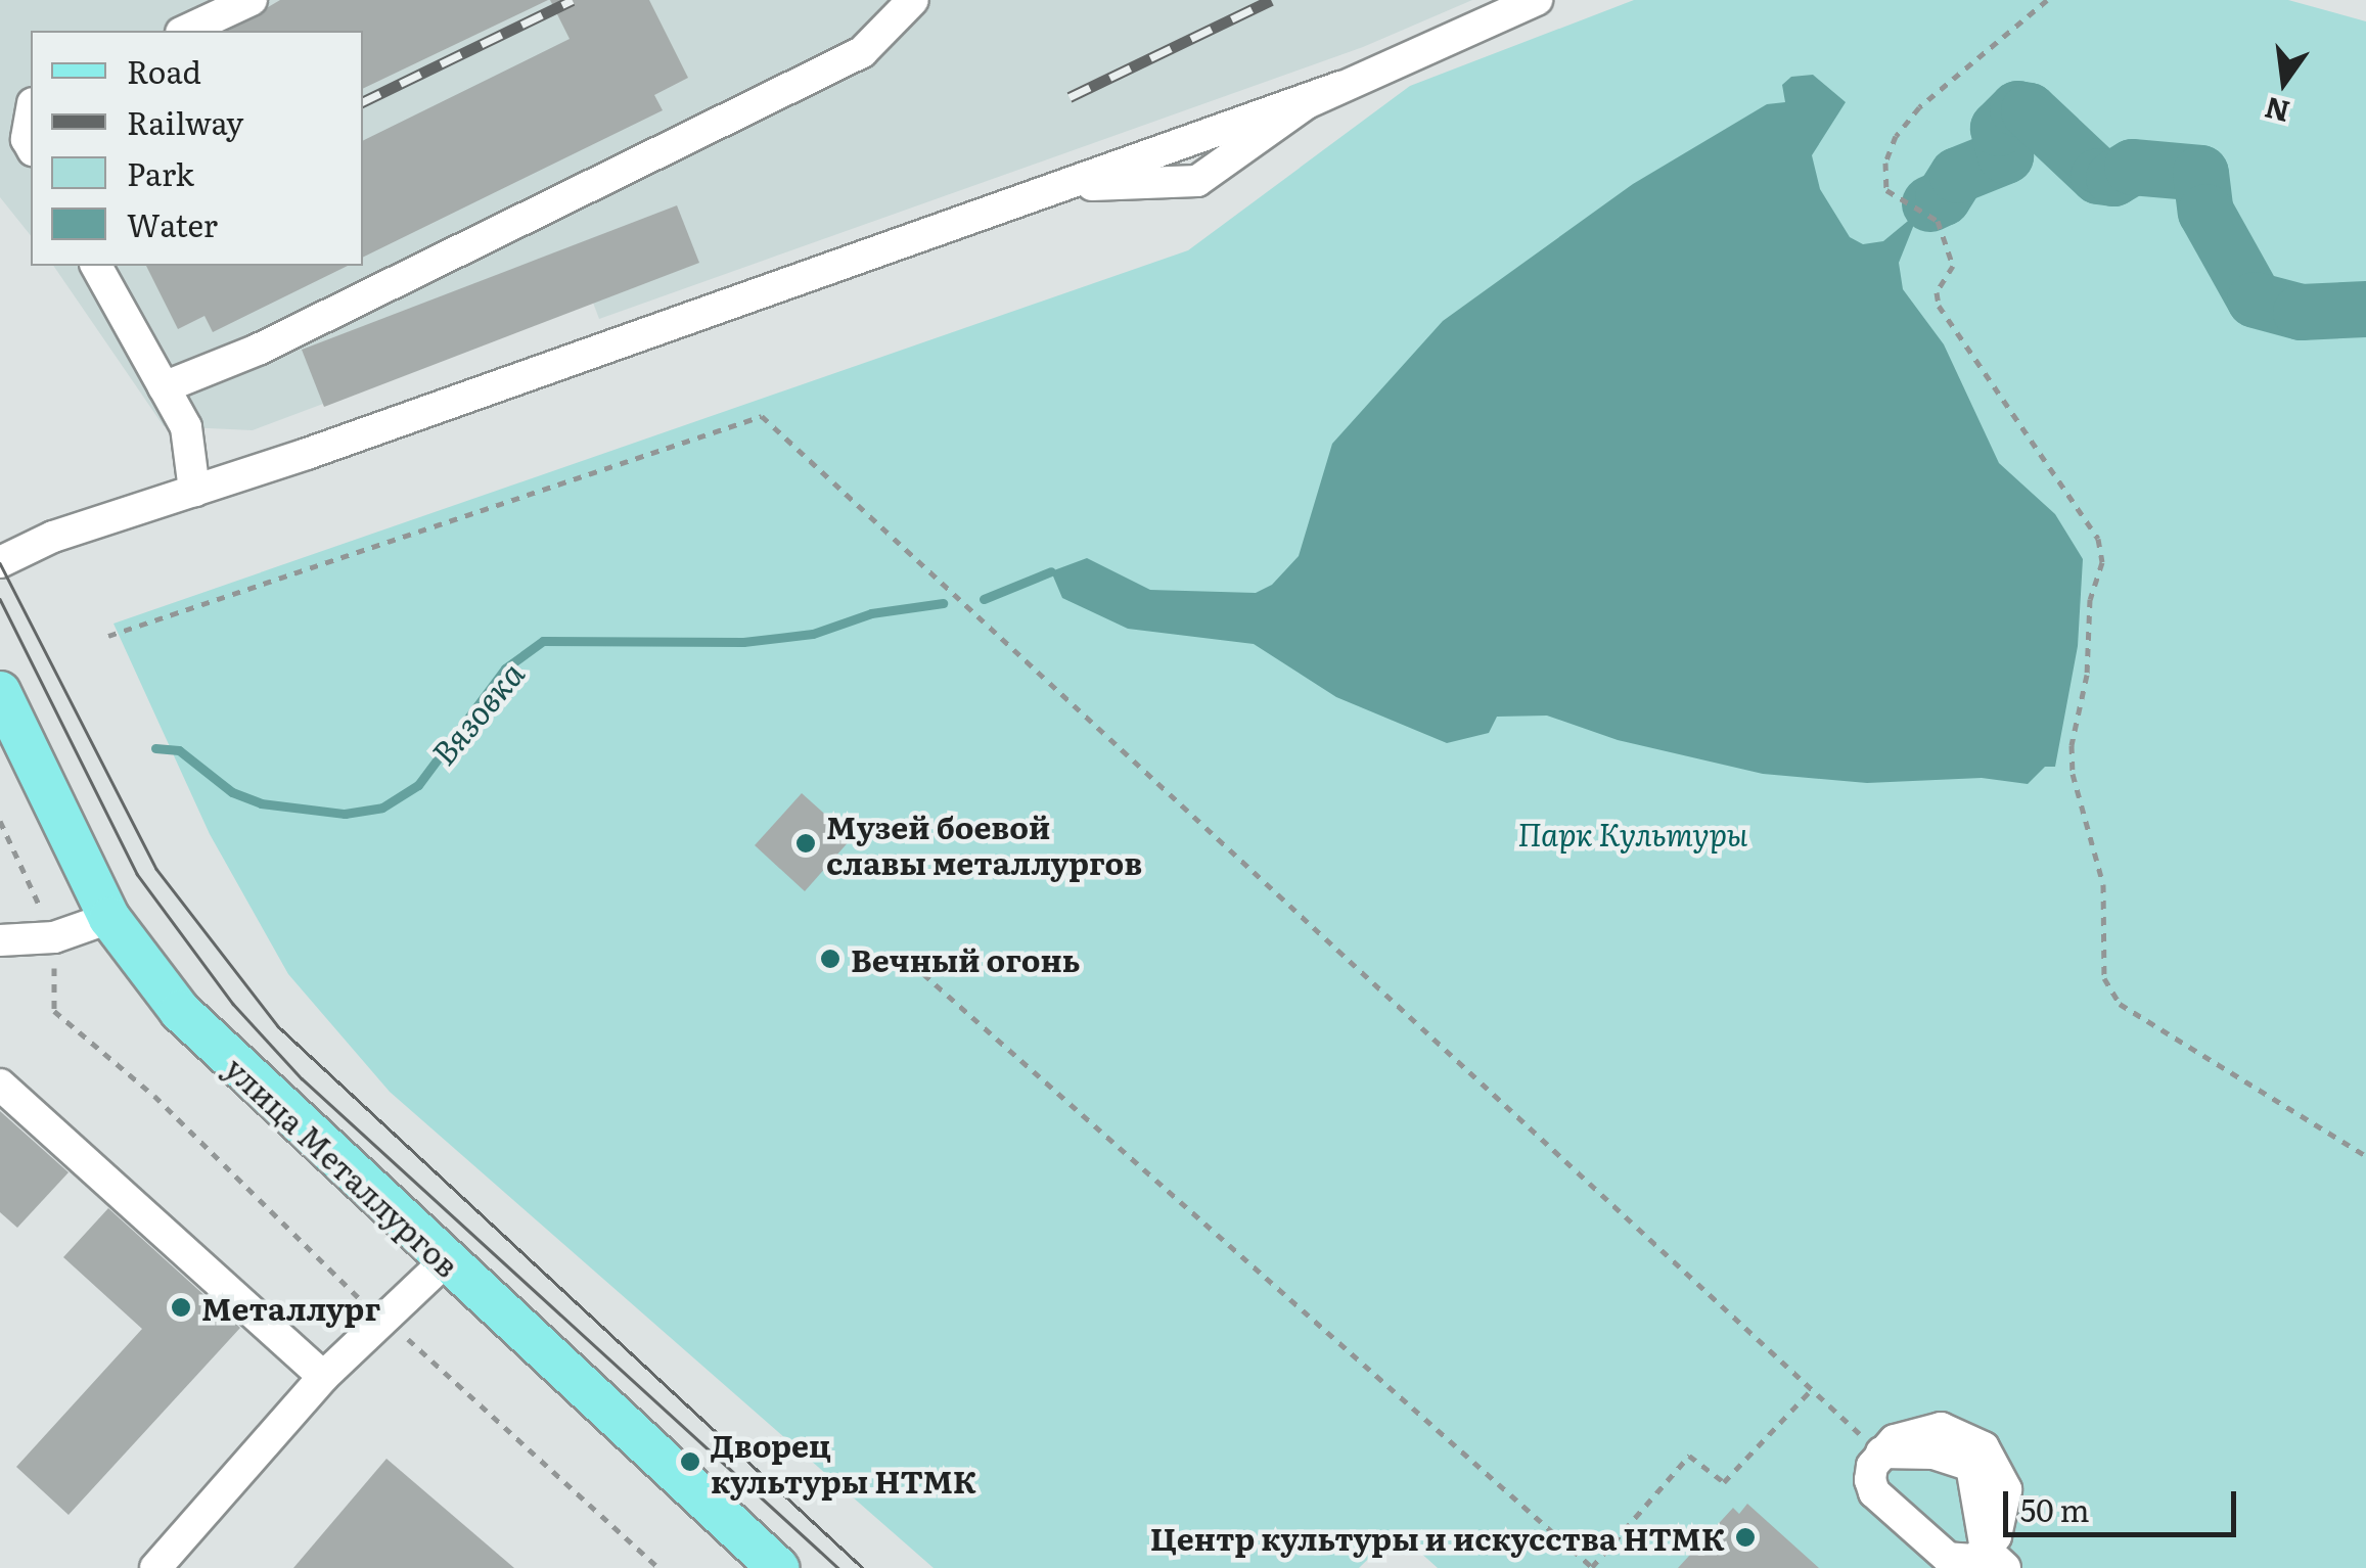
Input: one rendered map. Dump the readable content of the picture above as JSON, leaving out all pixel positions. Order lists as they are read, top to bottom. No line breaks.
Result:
{"streets":{"main road":["улица Металлургов"]},"water":["Вязовка"],"parks":["Парк Культуры"],"places":["Музей боевой славы металлургов","Вечный огонь","Металлург","Дворец культуры НТМК","Центр культуры и искусства НТМК"],"legend":["Road","Railway","Park","Water"],"scale_bar":"50 m","north":"bottom"}
